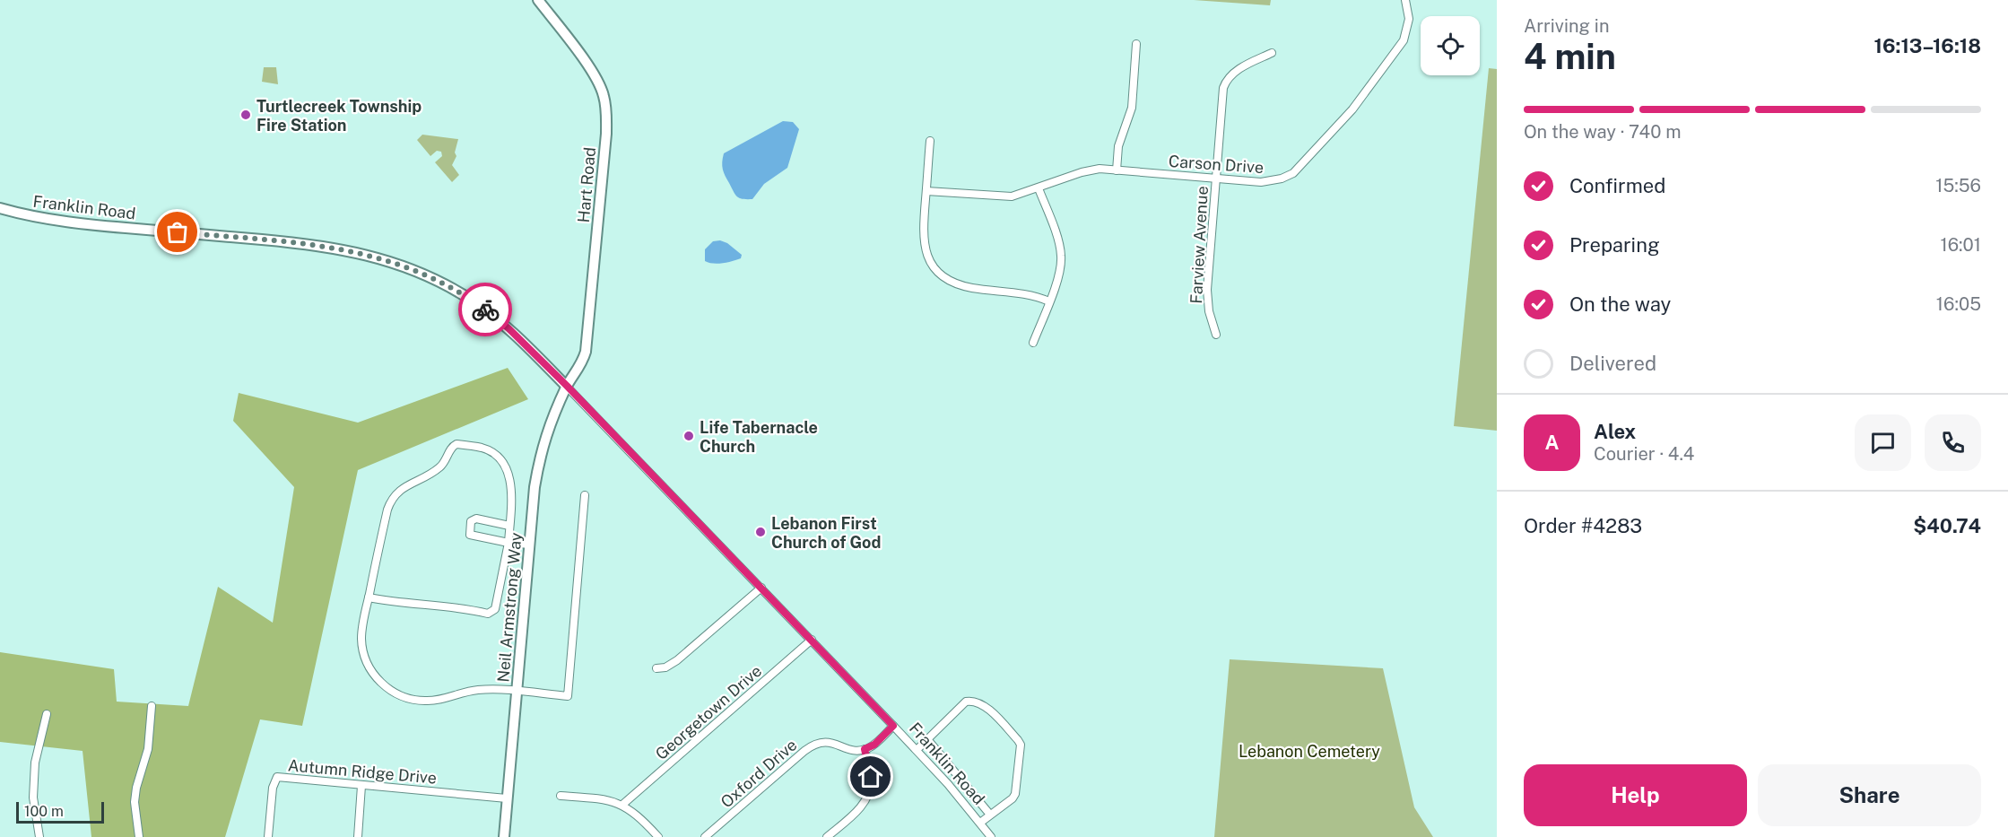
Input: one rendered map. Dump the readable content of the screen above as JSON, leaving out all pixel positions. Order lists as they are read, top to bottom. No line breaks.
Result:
{"streets":{"main road":["Hart Road","Franklin Road","Neil Armstrong Way"],"street":["Carson Drive","Farview Avenue","Georgetown Drive","Autumn Ridge Drive","Oxford Drive"]},"crossings":[["Carson Drive","Farview Avenue"],["Hart Road","Franklin Road"],["Hart Road","Neil Armstrong Way"],["Franklin Road","Neil Armstrong Way"],["Franklin Road","Georgetown Drive"],["Neil Armstrong Way","Autumn Ridge Drive"]],"parks":["Lebanon Cemetery"],"places":["Turtlecreek Township Fire Station","Life Tabernacle Church","Lebanon First Church of God"],"scale_bar":"100 m","page":{"heading":["4 min","Arriving in","16:13–16:18"],"panel":["Alex","Courier · 4.4","Order #4283","$40.74"],"bar":"On the way · 740 m","list":[["Confirmed","15:56"],["Preparing","16:01"],["On the way","16:05"],"Delivered"],"round":"A","buttons":["Help","Share"],"scale":"100 m"}}
